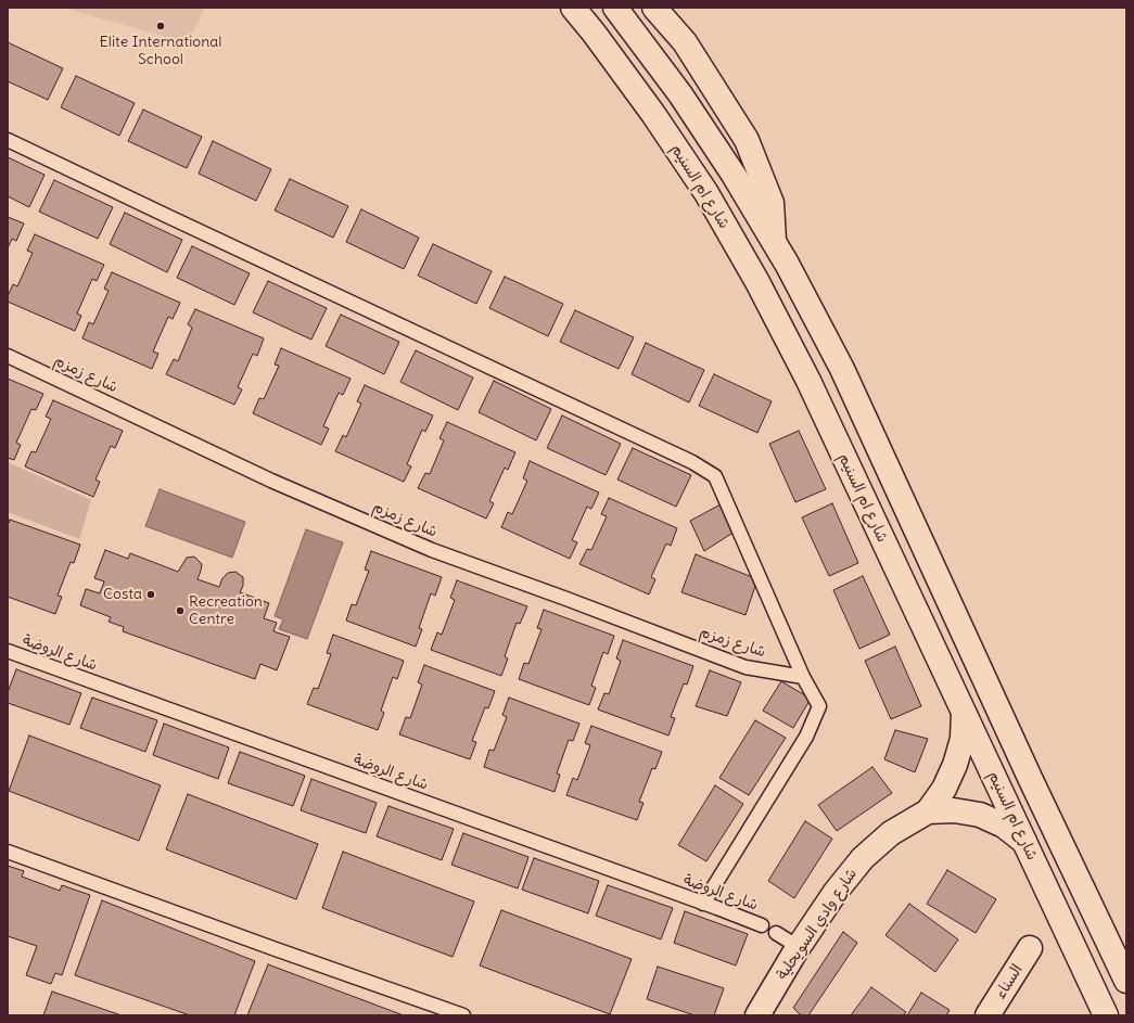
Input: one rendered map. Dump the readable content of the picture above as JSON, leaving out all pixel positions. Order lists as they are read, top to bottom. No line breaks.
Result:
{"streets":{"main road":["شارع ام السنيم","شارع وادي السويحلية","السناء"],"lane":["شارع زمزم","شارع الروضة"]},"crossings":[["شارع ام السنيم","شارع وادي السويحلية"]],"places":["Elite International School","Costa","Recreation Centre"]}
